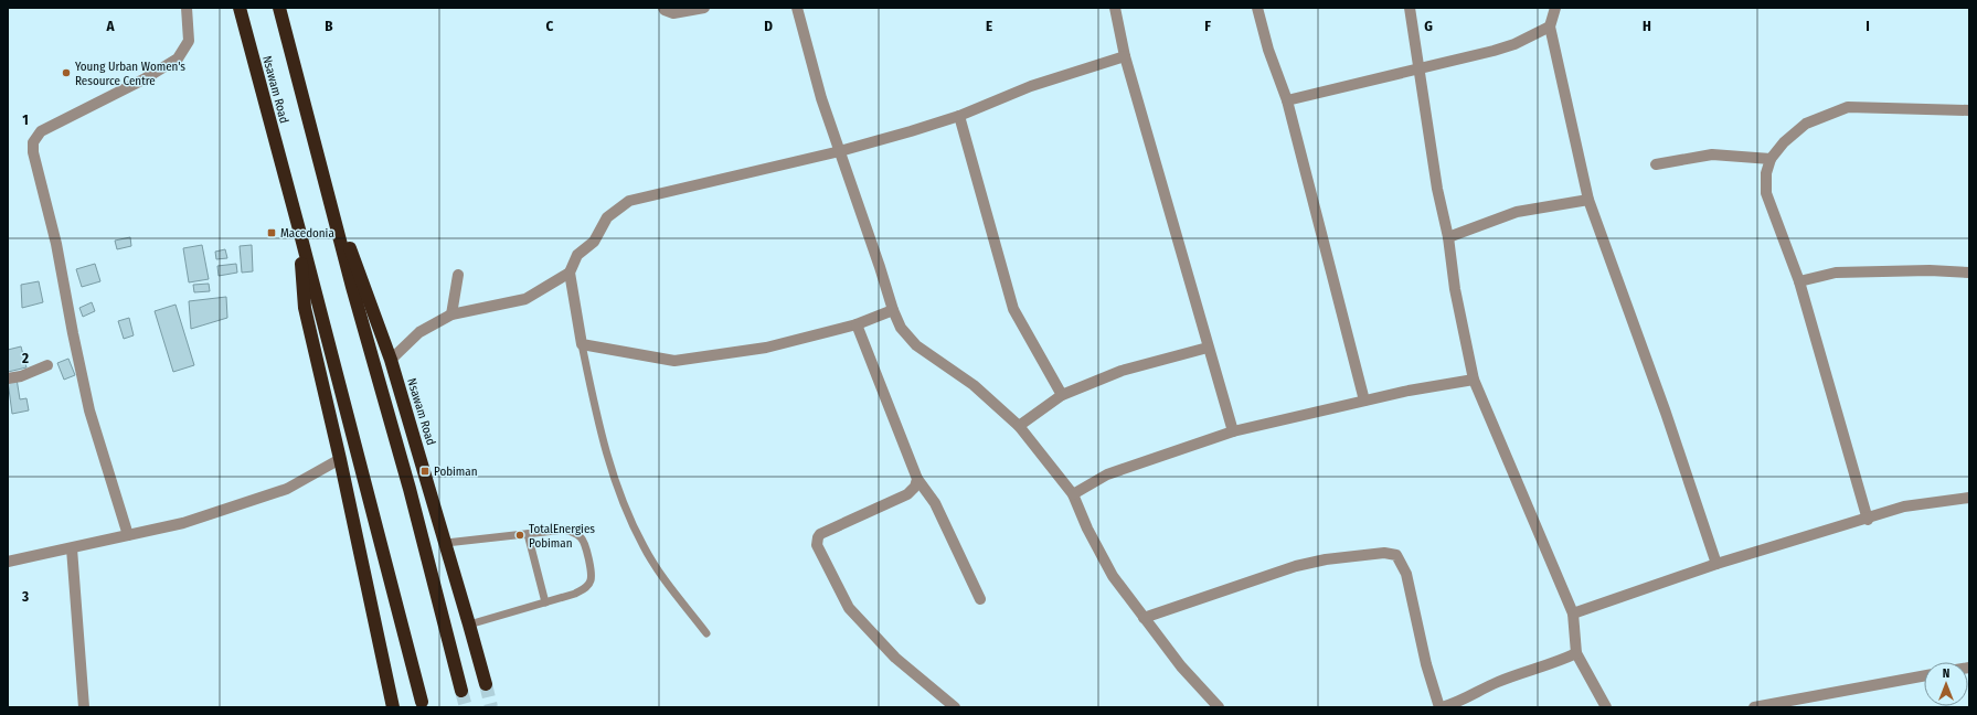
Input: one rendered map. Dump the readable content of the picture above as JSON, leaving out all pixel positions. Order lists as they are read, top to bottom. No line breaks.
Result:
{"streets":{"highway":["Nsawam Road"]},"places":{"other":["Young Urban Women's Resource Centre","TotalEnergies Pobiman"],"transit":["Macedonia","Pobiman"]},"north":"top","grid":{"columns":["A","B","C","D","E","F","G","H","I"],"rows":["1","2","3"]}}
